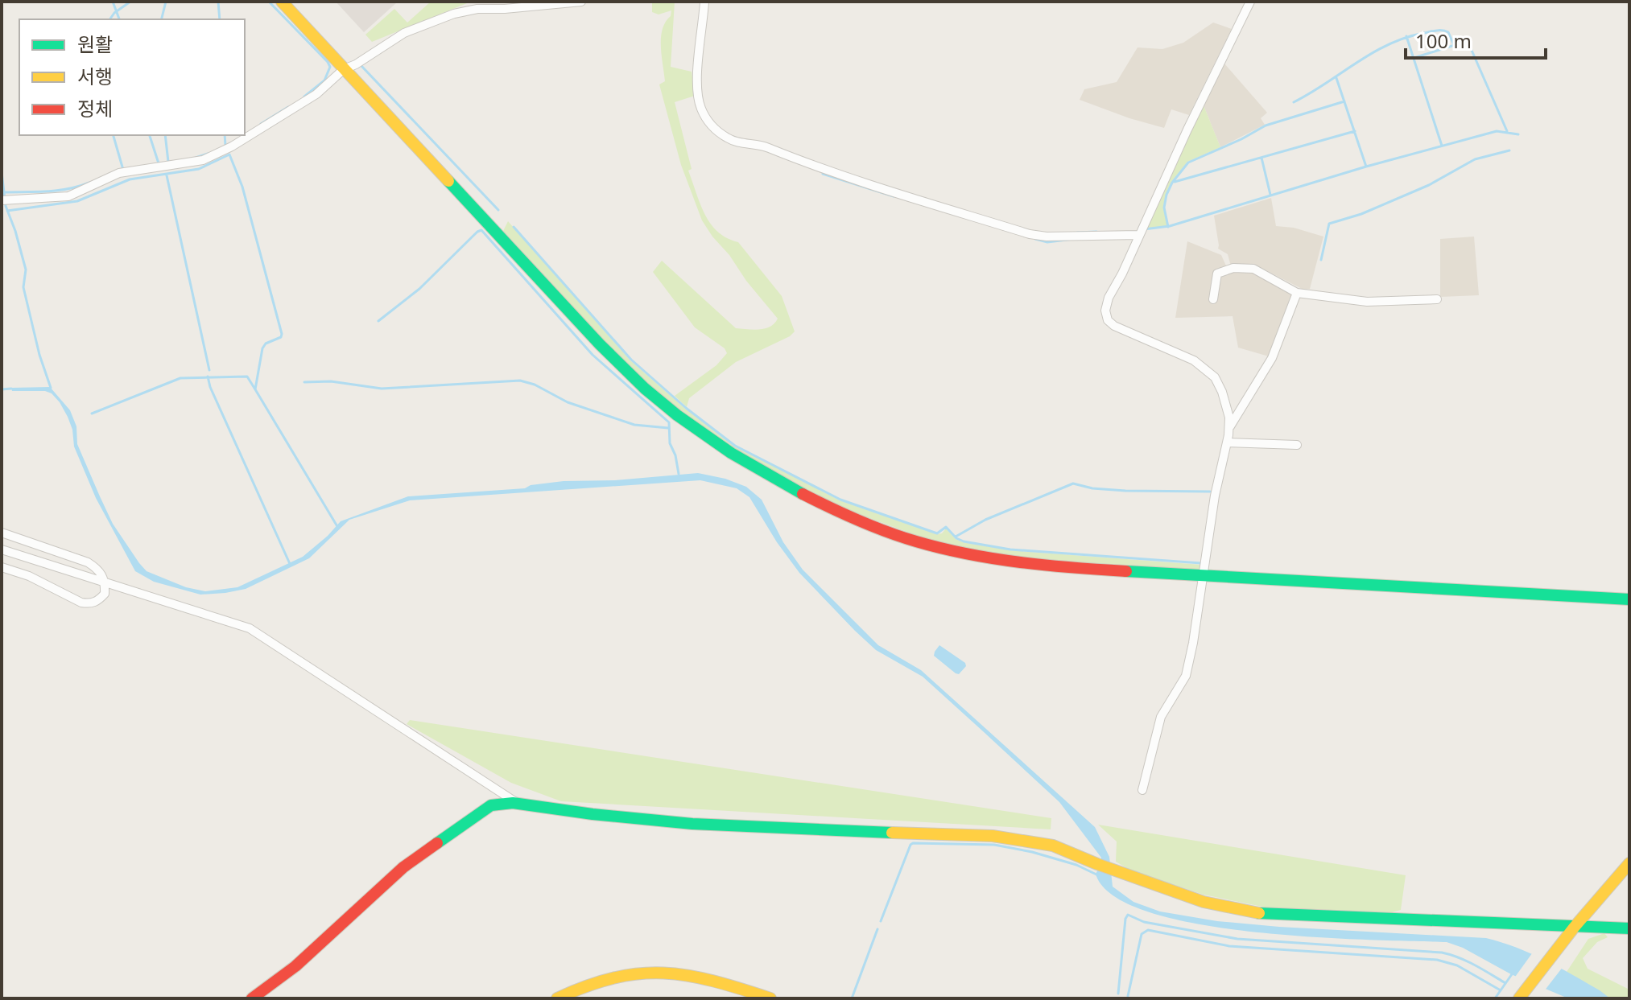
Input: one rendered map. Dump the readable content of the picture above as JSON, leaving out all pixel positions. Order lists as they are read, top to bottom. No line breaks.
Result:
{"legend":["원활","서행","정체"],"scale_bar":"100 m"}
